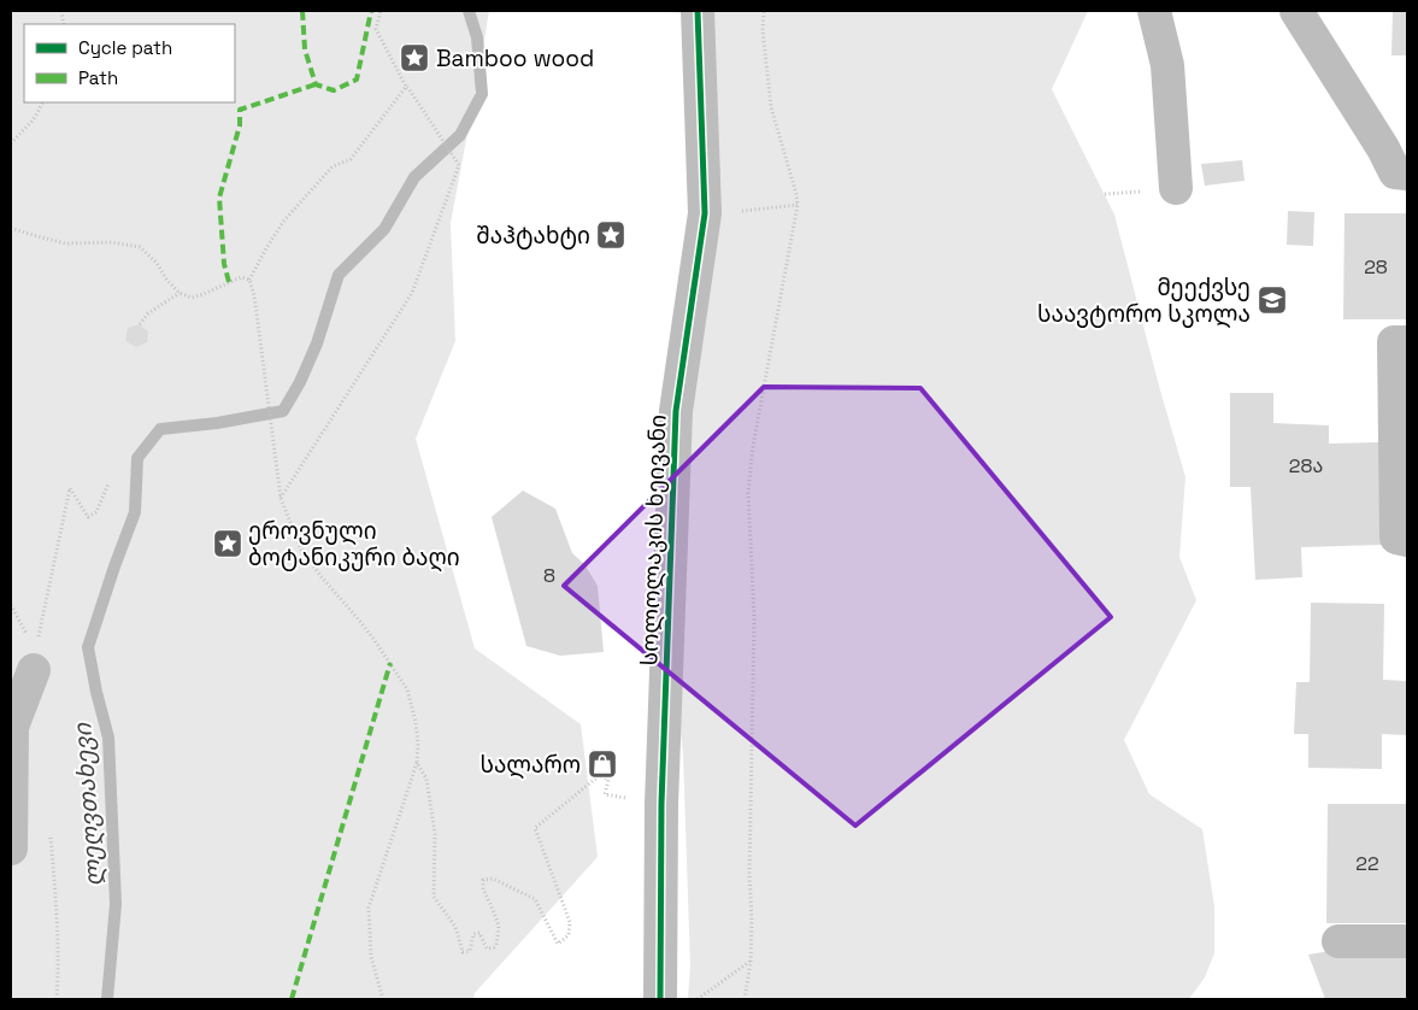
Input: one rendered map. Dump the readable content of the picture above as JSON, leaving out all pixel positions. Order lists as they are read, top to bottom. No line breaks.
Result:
{"streets":{"street":["სოლოლაკის ხეივანი"]},"water":["ლეღვთახევი"],"places":{"place":["Bamboo wood","შაჰტახტი","ეროვნული ბოტანიკური ბაღი"],"school or university":["მეექვსე საავტორო სკოლა"],"shop":["სალარო"]},"house_numbers":["28","28ა","8","22"],"legend":["Cycle path","Path"]}
